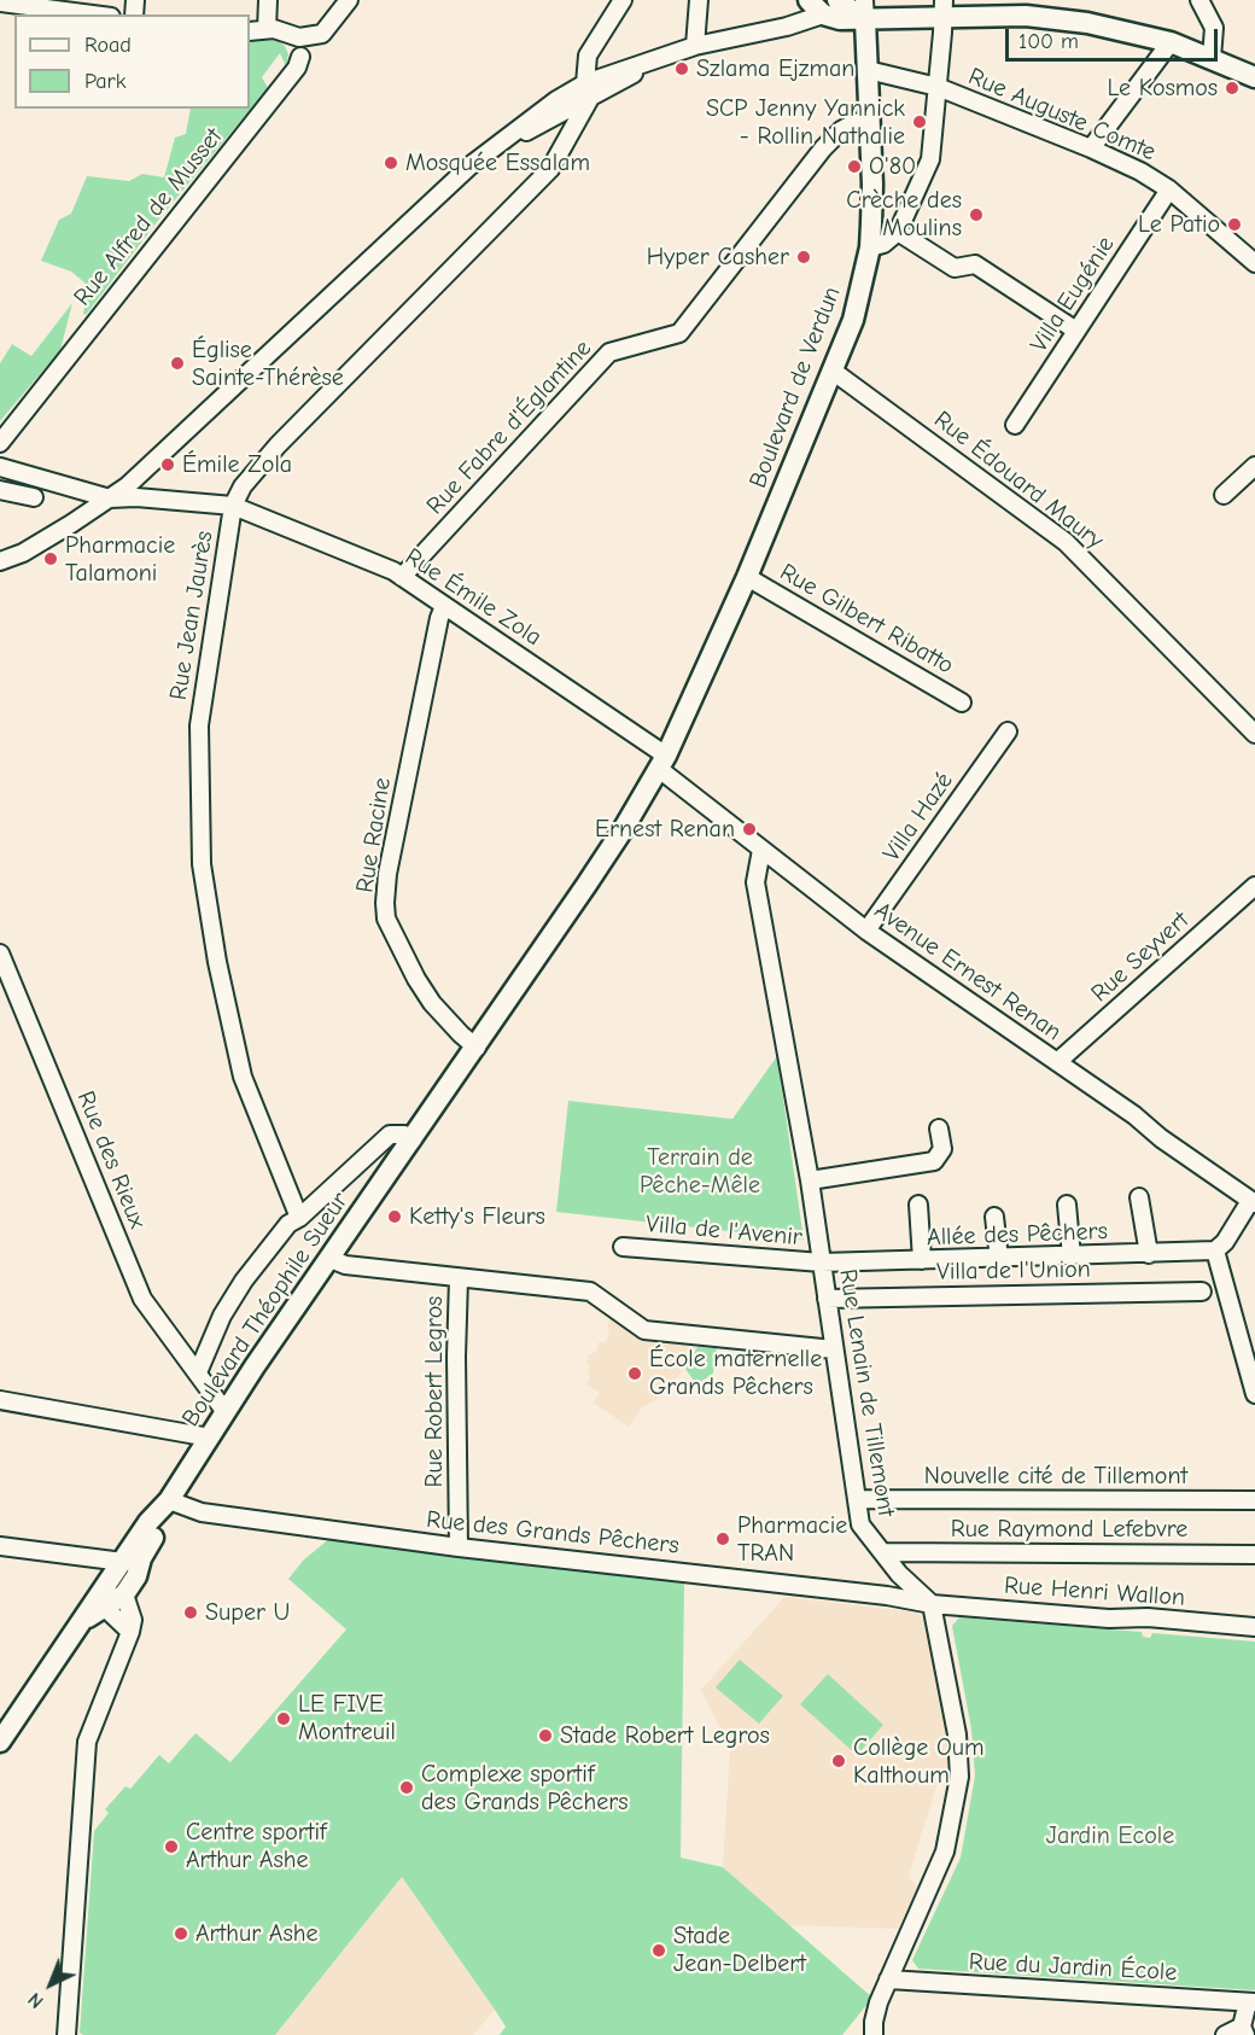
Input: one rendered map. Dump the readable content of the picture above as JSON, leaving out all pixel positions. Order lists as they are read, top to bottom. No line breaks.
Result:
{"streets":{"main road":["Boulevard de Verdun","Boulevard Théophile Sueur"],"street":["Rue Auguste Comte","Rue Alfred de Musset","Villa Eugénie","Rue Fabre d'Églantine","Rue Édouard Maury","Rue Émile Zola","Rue Jean Jaurès","Rue Gilbert Ribatto","Villa Hazé","Rue Racine","Rue Seyvert","Avenue Ernest Renan","Rue des Rieux","Villa de l'Avenir","Allée des Pêchers","Villa de l'Union","Rue Robert Legros","Rue Lenain de Tillemont","Nouvelle cité de Tillemont","Rue Raymond Lefebvre","Rue des Grands Pêchers","Rue Henri Wallon","Rue du Jardin École"]},"crossings":[["Rue Auguste Comte","Villa Eugénie"],["Rue Auguste Comte","Boulevard de Verdun"],["Boulevard de Verdun","Rue Fabre d'Églantine"],["Boulevard de Verdun","Rue Édouard Maury"],["Boulevard de Verdun","Rue Émile Zola"],["Boulevard de Verdun","Rue Gilbert Ribatto"],["Boulevard de Verdun","Rue Racine"],["Boulevard de Verdun","Avenue Ernest Renan"],["Boulevard de Verdun","Boulevard Théophile Sueur"],["Rue Fabre d'Églantine","Rue Émile Zola"],["Rue Émile Zola","Rue Jean Jaurès"],["Rue Émile Zola","Rue Racine"],["Rue Émile Zola","Avenue Ernest Renan"],["Villa Hazé","Avenue Ernest Renan"],["Rue Racine","Boulevard Théophile Sueur"],["Rue Seyvert","Avenue Ernest Renan"],["Avenue Ernest Renan","Rue Lenain de Tillemont"],["Rue des Rieux","Boulevard Théophile Sueur"],["Villa de l'Avenir","Allée des Pêchers"],["Villa de l'Avenir","Rue Lenain de Tillemont"],["Allée des Pêchers","Rue Lenain de Tillemont"],["Villa de l'Union","Rue Lenain de Tillemont"],["Boulevard Théophile Sueur","Rue des Grands Pêchers"],["Rue Robert Legros","Rue des Grands Pêchers"],["Rue Lenain de Tillemont","Nouvelle cité de Tillemont"],["Rue Lenain de Tillemont","Rue Raymond Lefebvre"],["Rue Lenain de Tillemont","Rue des Grands Pêchers"],["Rue Lenain de Tillemont","Rue Henri Wallon"],["Rue des Grands Pêchers","Rue Henri Wallon"]],"parks":["Terrain de Pêche-Mêle","Jardin Ecole"],"places":["Szlama Ejzman","Le Kosmos","SCP Jenny Yannick - Rollin Nathalie","Mosquée Essalam","O'80","Crèche des Moulins","Le Patio","Hyper Casher","Église Sainte-Thérèse","Émile Zola","Pharmacie Talamoni","Ernest Renan","Ketty's Fleurs","École maternelle Grands Pêchers","Pharmacie TRAN","Super U","LE FIVE Montreuil","Stade Robert Legros","Collège Oum Kalthoum","Complexe sportif des Grands Pêchers","Centre sportif Arthur Ashe","Arthur Ashe","Stade Jean-Delbert"],"legend":["Road","Park"],"scale_bar":"100 m","north":"bottom left"}
